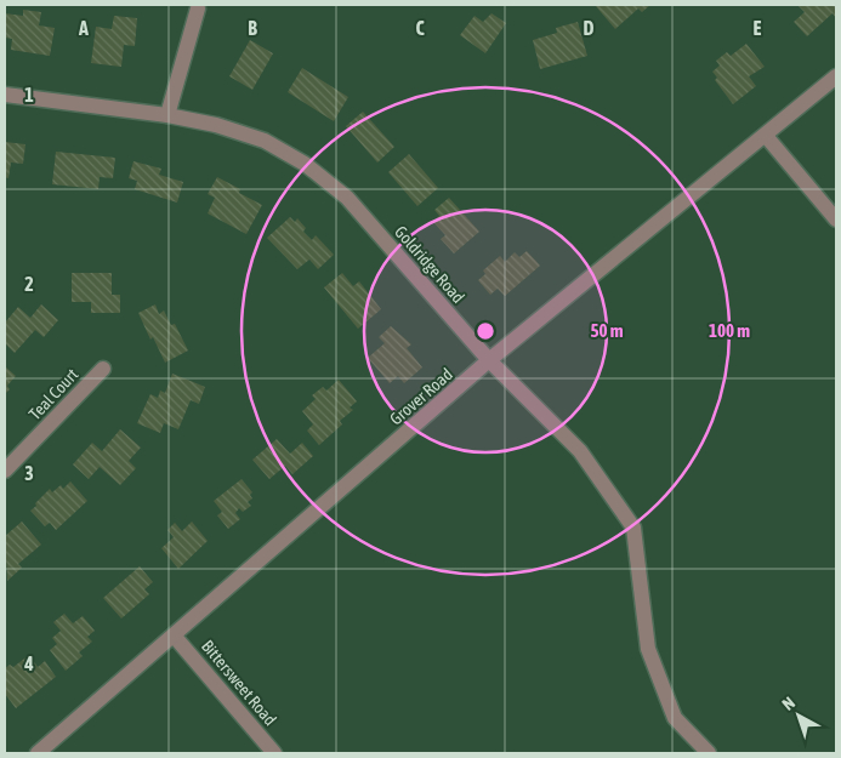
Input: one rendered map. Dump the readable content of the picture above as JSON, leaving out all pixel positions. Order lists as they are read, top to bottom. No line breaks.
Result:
{"streets":{"street":["Goldridge Road","Teal Court","Grover Road","Bittersweet Road"]},"crossings":[["Goldridge Road","Grover Road"],["Grover Road","Bittersweet Road"]],"north":"top left","grid":{"columns":["A","B","C","D","E"],"rows":["1","2","3","4"]},"rings":["50 m","100 m"]}
